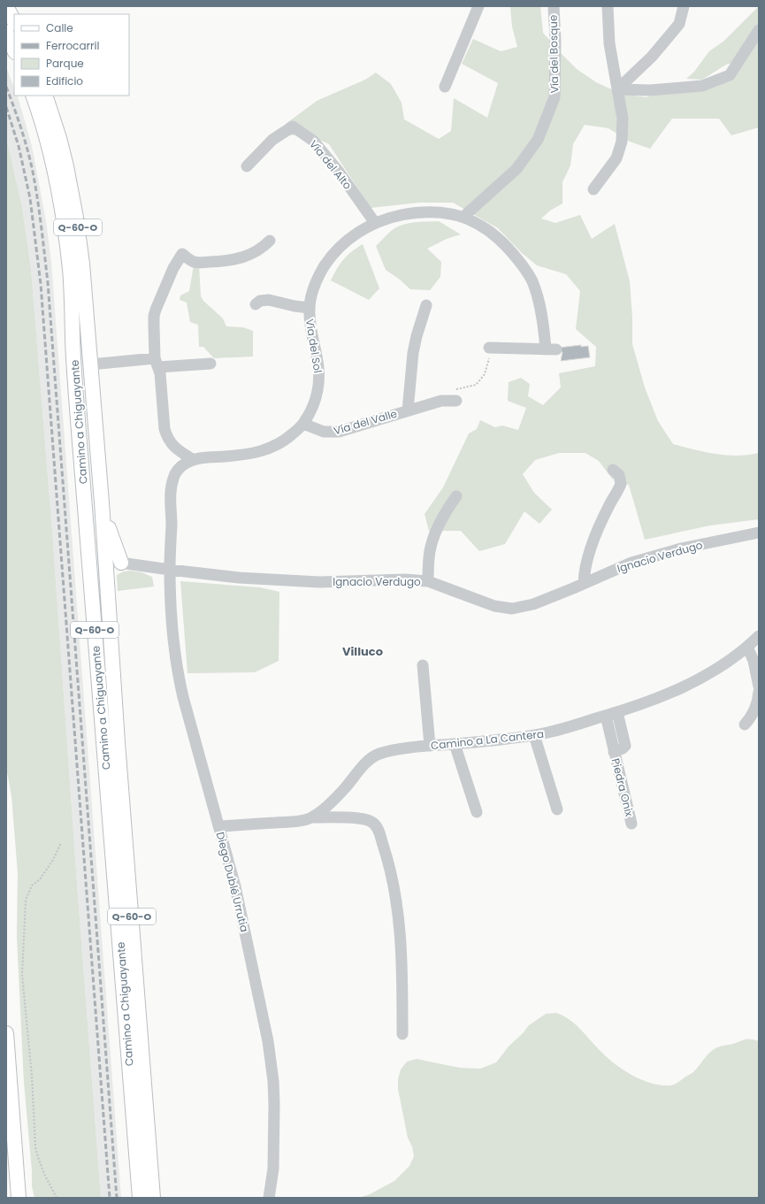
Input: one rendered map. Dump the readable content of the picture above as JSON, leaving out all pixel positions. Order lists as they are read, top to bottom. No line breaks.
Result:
{"streets":{"main road":["Q-60-O","Camino a Chiguayante"],"street":["Vía del Bosque","Vía del Alto","Vía del Sol","Vía del Valle","Ignacio Verdugo","Camino a La Cantera","Piedra Onix","Diego Dublé Urrutia"]},"crossings":[["Vía del Bosque","Vía del Sol"],["Vía del Alto","Vía del Sol"],["Vía del Sol","Vía del Valle"],["Vía del Sol","Ignacio Verdugo"],["Vía del Sol","Diego Dublé Urrutia"],["Camino a Chiguayante","Ignacio Verdugo"],["Ignacio Verdugo","Diego Dublé Urrutia"],["Camino a La Cantera","Piedra Onix"],["Camino a La Cantera","Diego Dublé Urrutia"]],"districts":["Villuco"],"legend":["Calle","Ferrocarril","Parque","Edificio"]}
